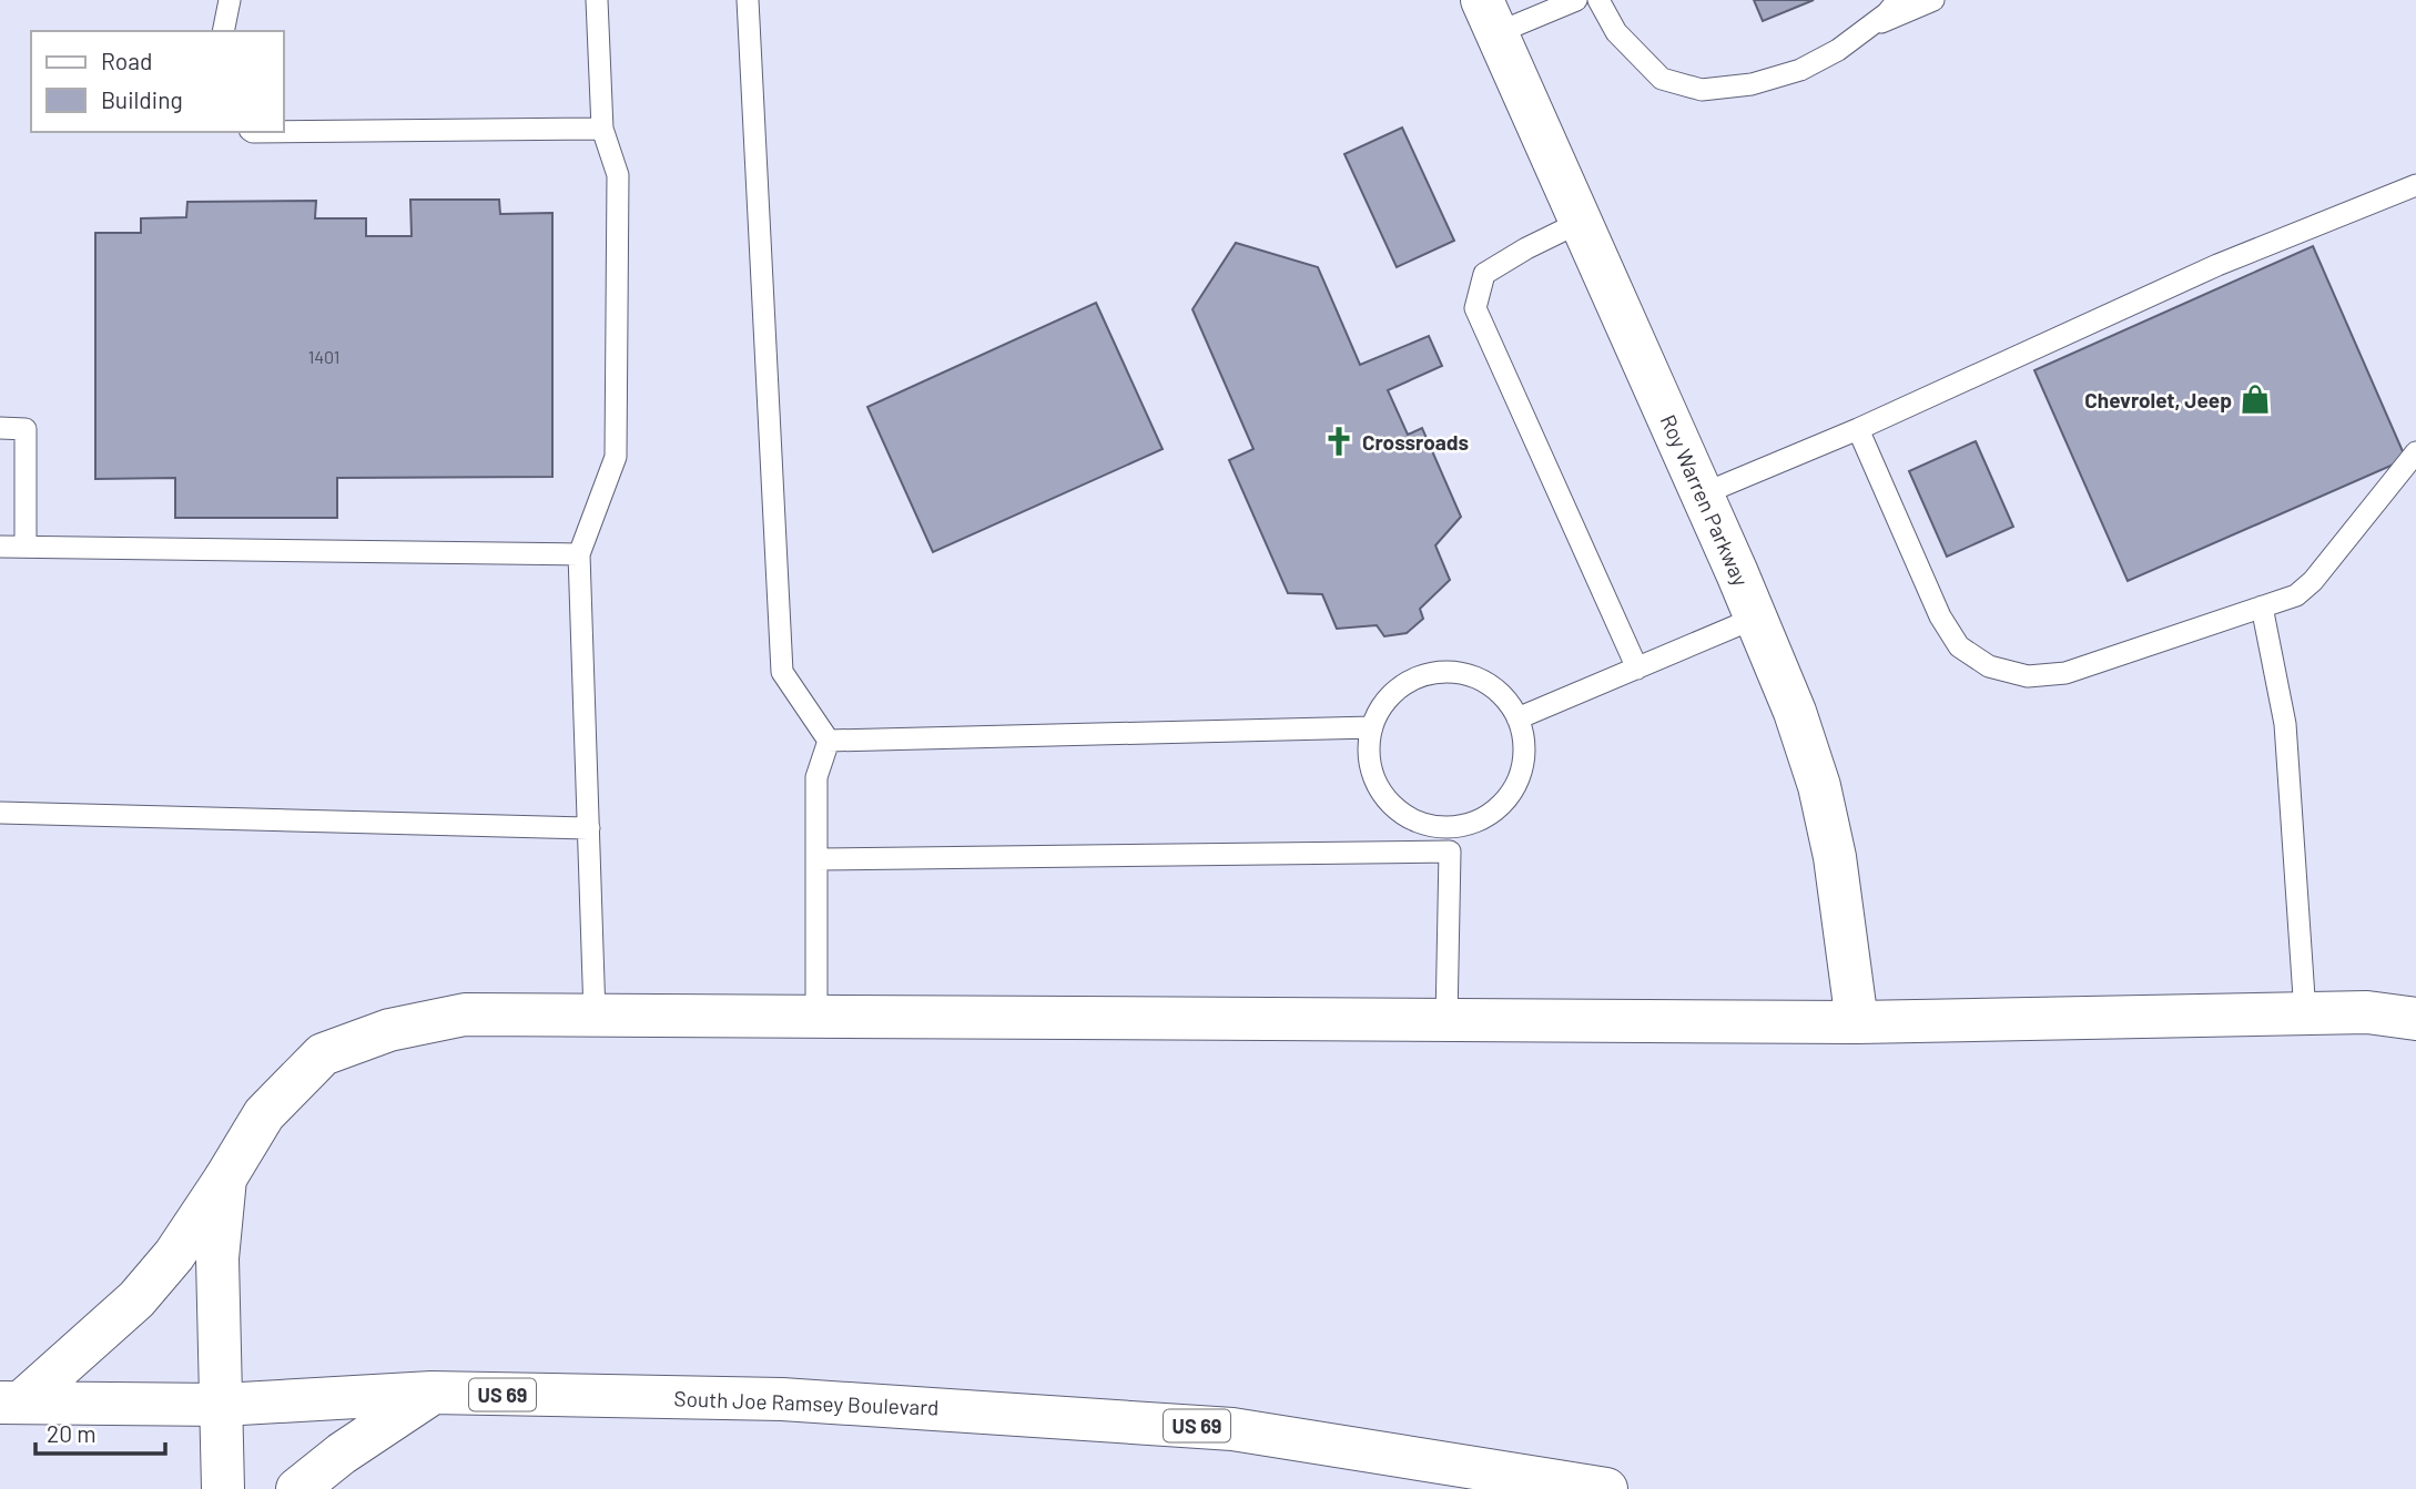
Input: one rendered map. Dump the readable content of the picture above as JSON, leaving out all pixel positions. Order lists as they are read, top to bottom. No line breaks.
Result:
{"streets":{"main road":["Roy Warren Parkway","US 69","South Joe Ramsey Boulevard"]},"places":{"shop":["Chevrolet, Jeep"],"church":["Crossroads"]},"house_numbers":["1401"],"legend":["Road","Building"],"scale_bar":"20 m"}
